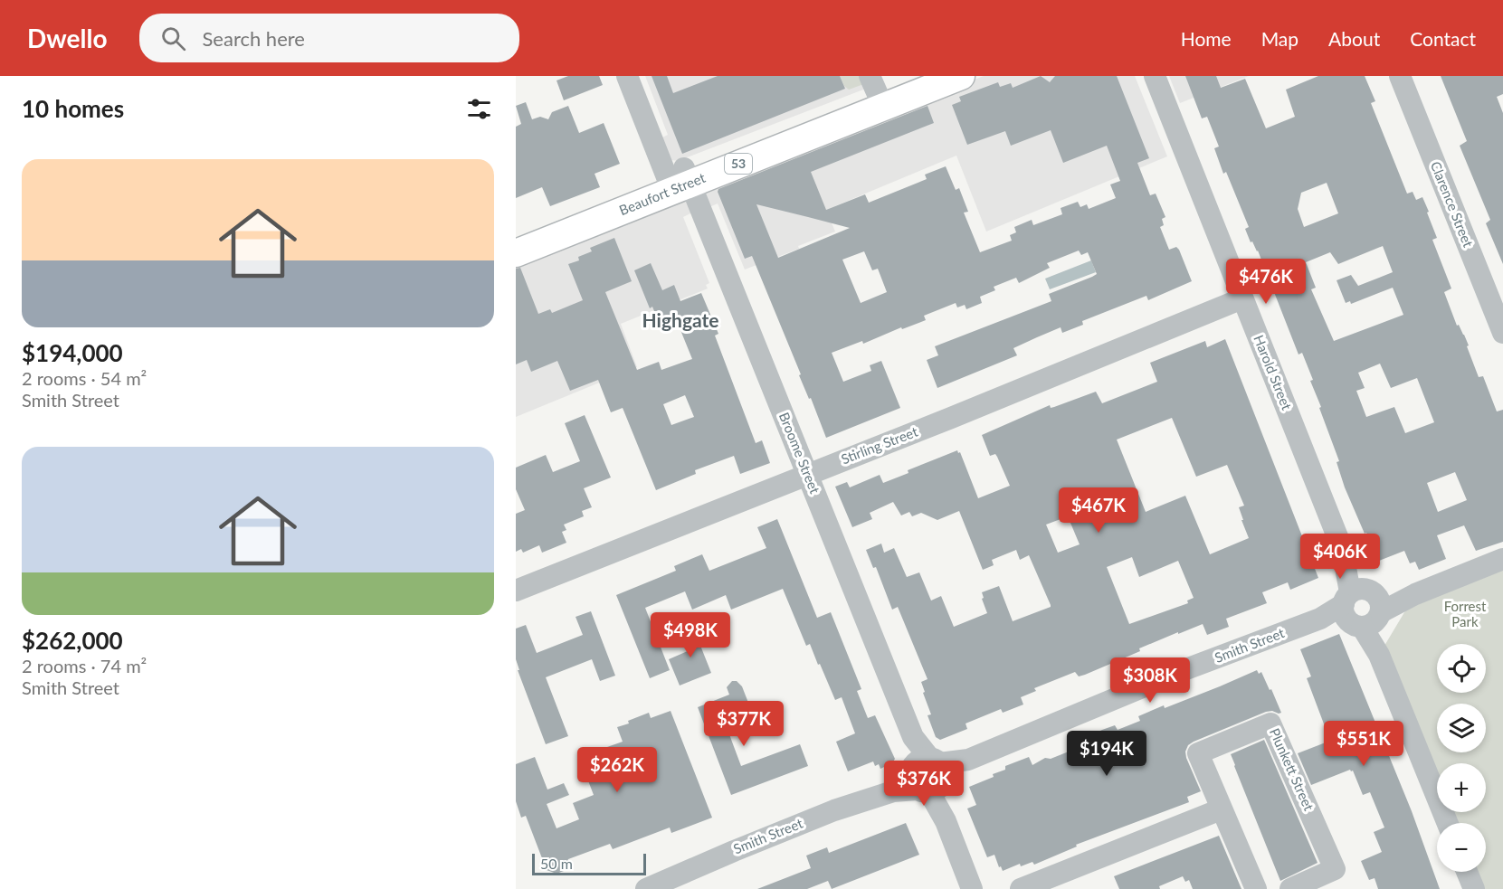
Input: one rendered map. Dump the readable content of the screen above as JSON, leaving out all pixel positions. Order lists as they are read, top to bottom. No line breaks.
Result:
{"streets":{"main road":["53","Beaufort Street"],"street":["Clarence Street","Harold Street","Stirling Street","Broome Street","Smith Street","Plunkett Street"]},"crossings":[["Beaufort Street","Broome Street"],["Harold Street","Stirling Street"],["Harold Street","Smith Street"],["Stirling Street","Broome Street"],["Broome Street","Smith Street"]],"districts":["Highgate"],"parks":["Forrest Park"],"scale_bar":"50 m","page":{"header":"Dwello","search":"Search here","nav":["Home","Map","About","Contact"],"heading":"10 homes","list":[{"name":"$194,000","note":"2 rooms · 54 m² · Smith Street"},{"name":"$262,000","note":"2 rooms · 74 m² · Smith Street"}],"price":["$476K","$467K","$406K","$498K","$308K","$377K","$551K","$194K","$262K","$376K"],"map_buttons":["+","−"],"scale":"50 m"}}
